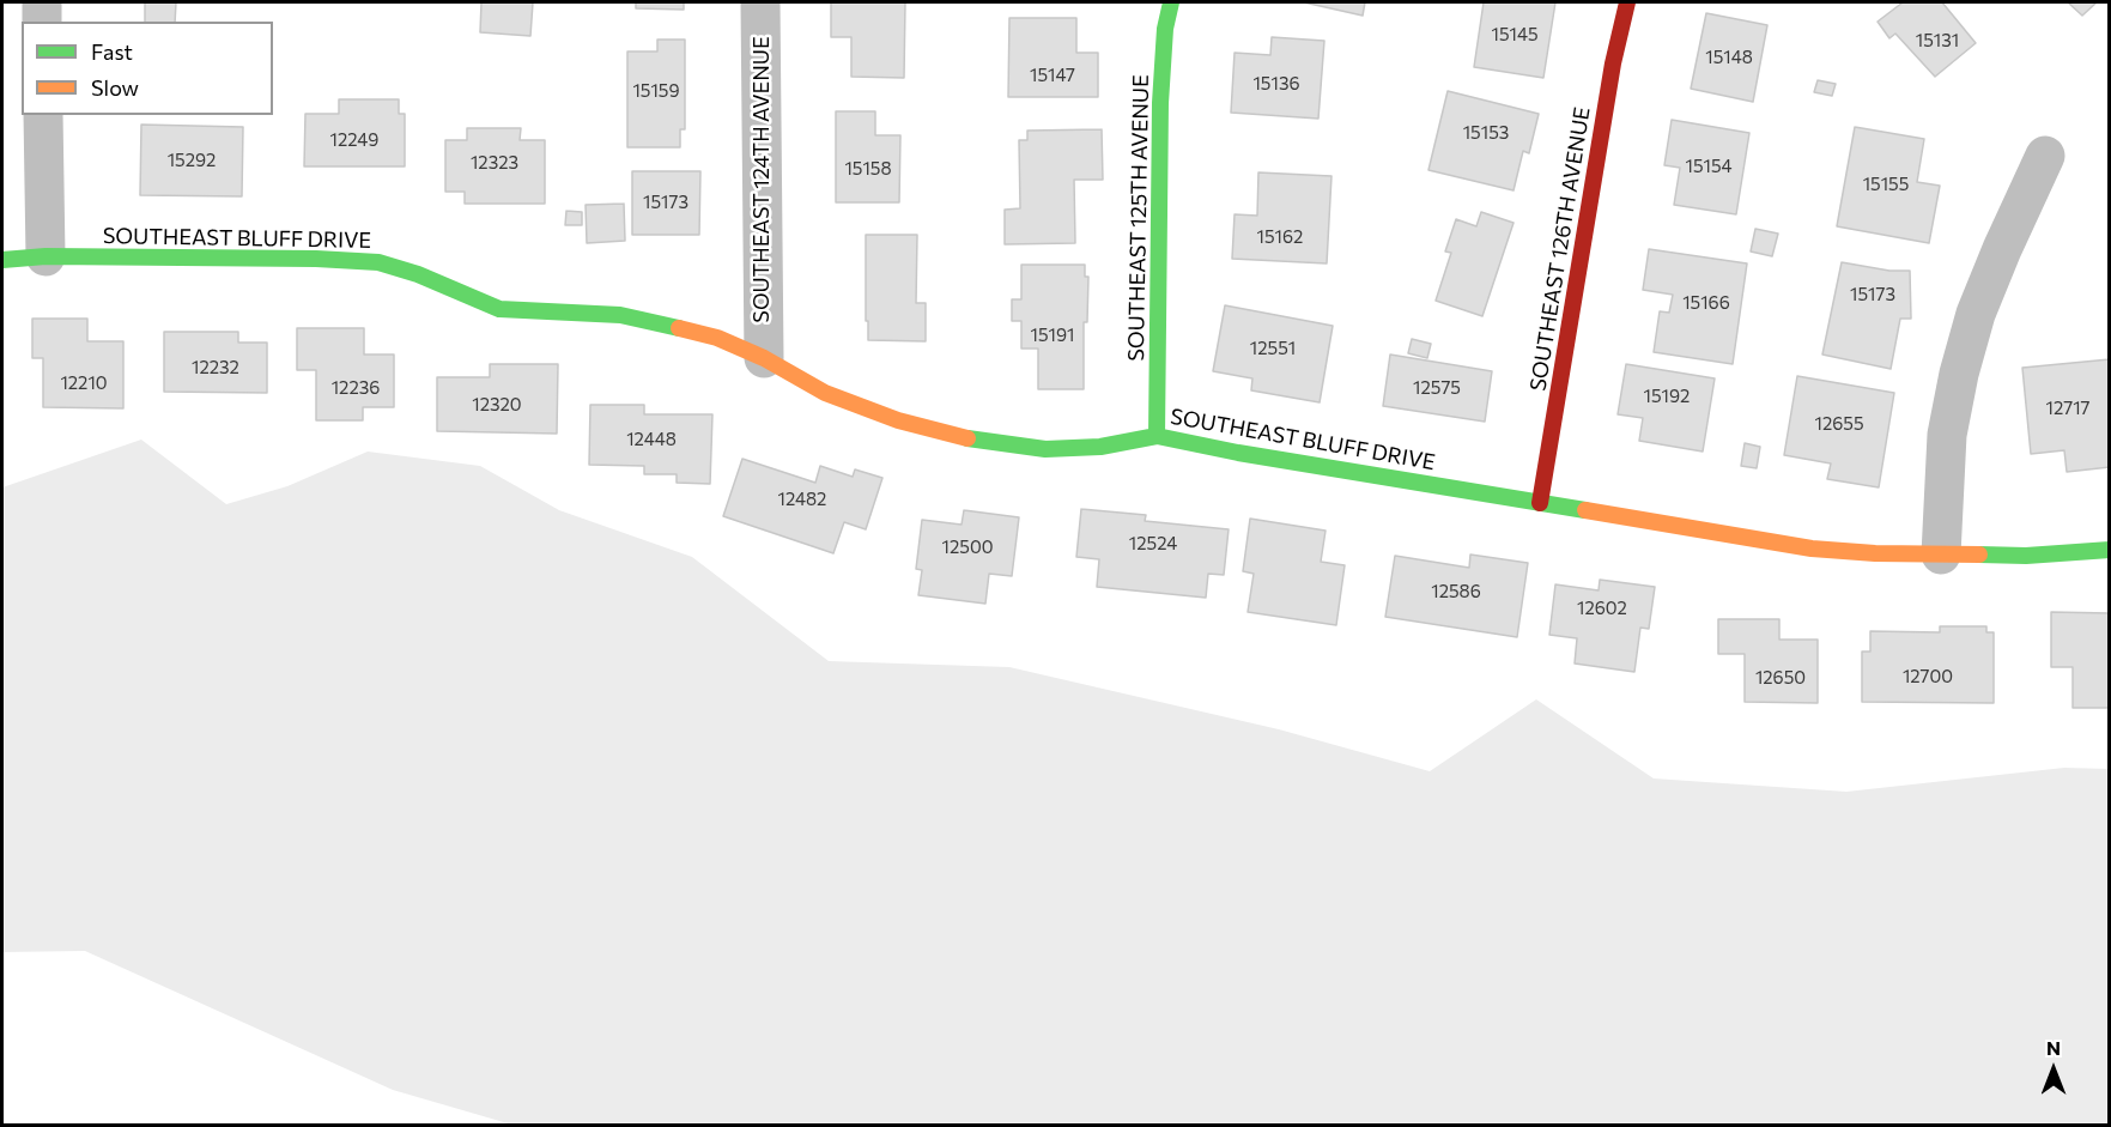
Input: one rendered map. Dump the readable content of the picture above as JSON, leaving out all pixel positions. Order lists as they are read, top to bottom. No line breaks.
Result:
{"streets":{"street":["SOUTHEAST 124TH AVENUE","SOUTHEAST 125TH AVENUE","SOUTHEAST BLUFF DRIVE","SOUTHEAST 126TH AVENUE"]},"crossings":[["SOUTHEAST 124TH AVENUE","SOUTHEAST BLUFF DRIVE"],["SOUTHEAST 125TH AVENUE","SOUTHEAST BLUFF DRIVE"],["SOUTHEAST BLUFF DRIVE","SOUTHEAST 126TH AVENUE"]],"house_numbers":["15145","15131","15148","15147","15136","15159","15153","12249","15292","12323","15154","15158","15155","15173","15162","15173","15166","15191","12551","12232","12210","12236","12575","15192","12320","12717","12655","12448","12482","12524","12500","12586","12602","12700","12650"],"legend":["Fast","Slow"],"north":"top"}
